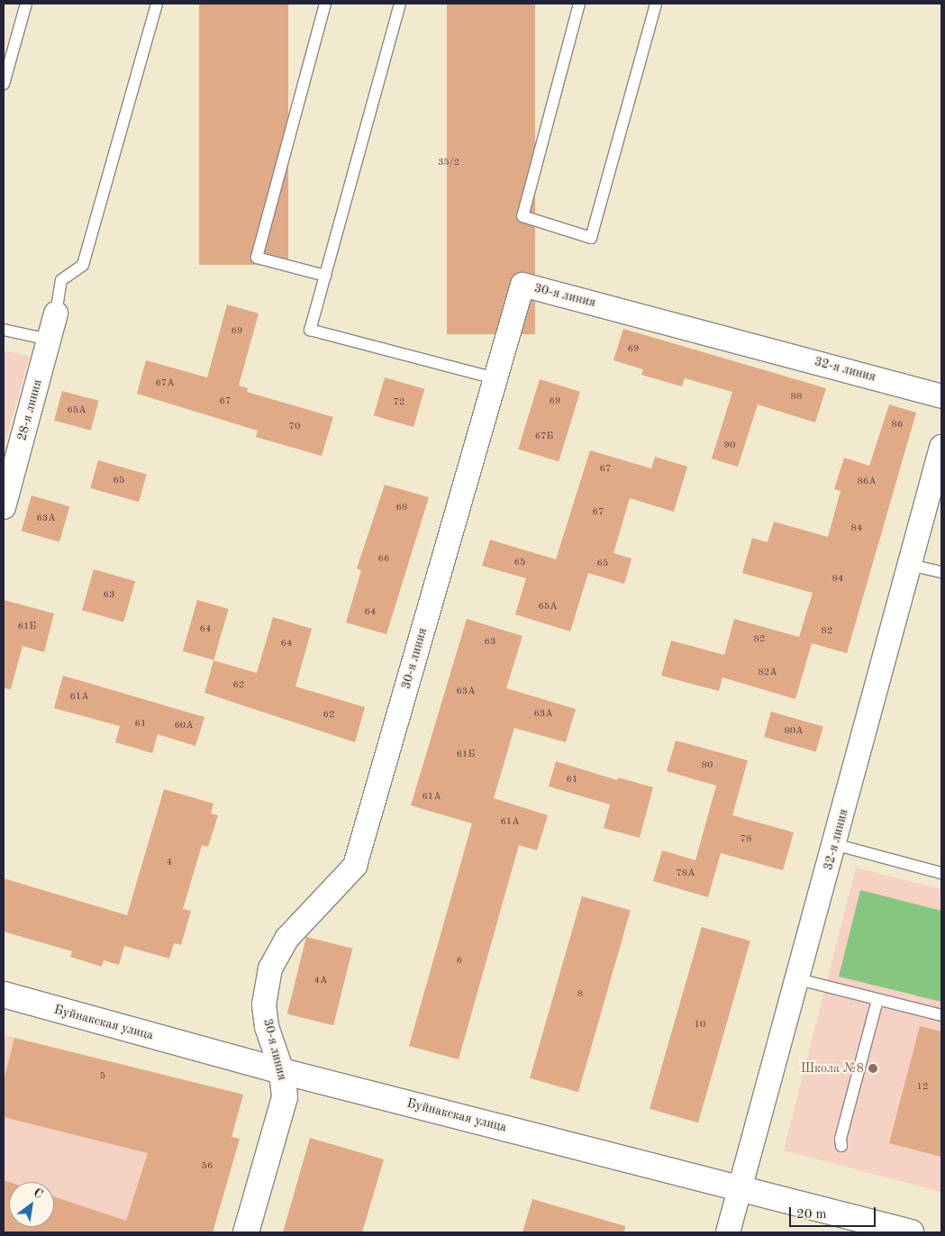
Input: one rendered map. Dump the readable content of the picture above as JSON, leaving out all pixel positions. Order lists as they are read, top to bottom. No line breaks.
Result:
{"streets":{"street":["30-я линия","32-я линия","28-я линия","Буйнакская улица"]},"crossings":[["30-я линия","32-я линия"],["30-я линия","Буйнакская улица"],["32-я линия","Буйнакская улица"]],"places":["Школа №8"],"house_numbers":["35/2","69","69","67А","88","67","69","72","65А","86","70","67Б","90","67","65","86А","68","67","63А","84","66","65","65","84","63","65А","64","61Б","64","82","82","63","64","82А","62","63А","61А","63А","62","61","60А","80А","61Б","80","61","61А","61А","78","4","78А","6","4А","8","10","5","12","56"],"scale_bar":"20 m","north":"top right"}
